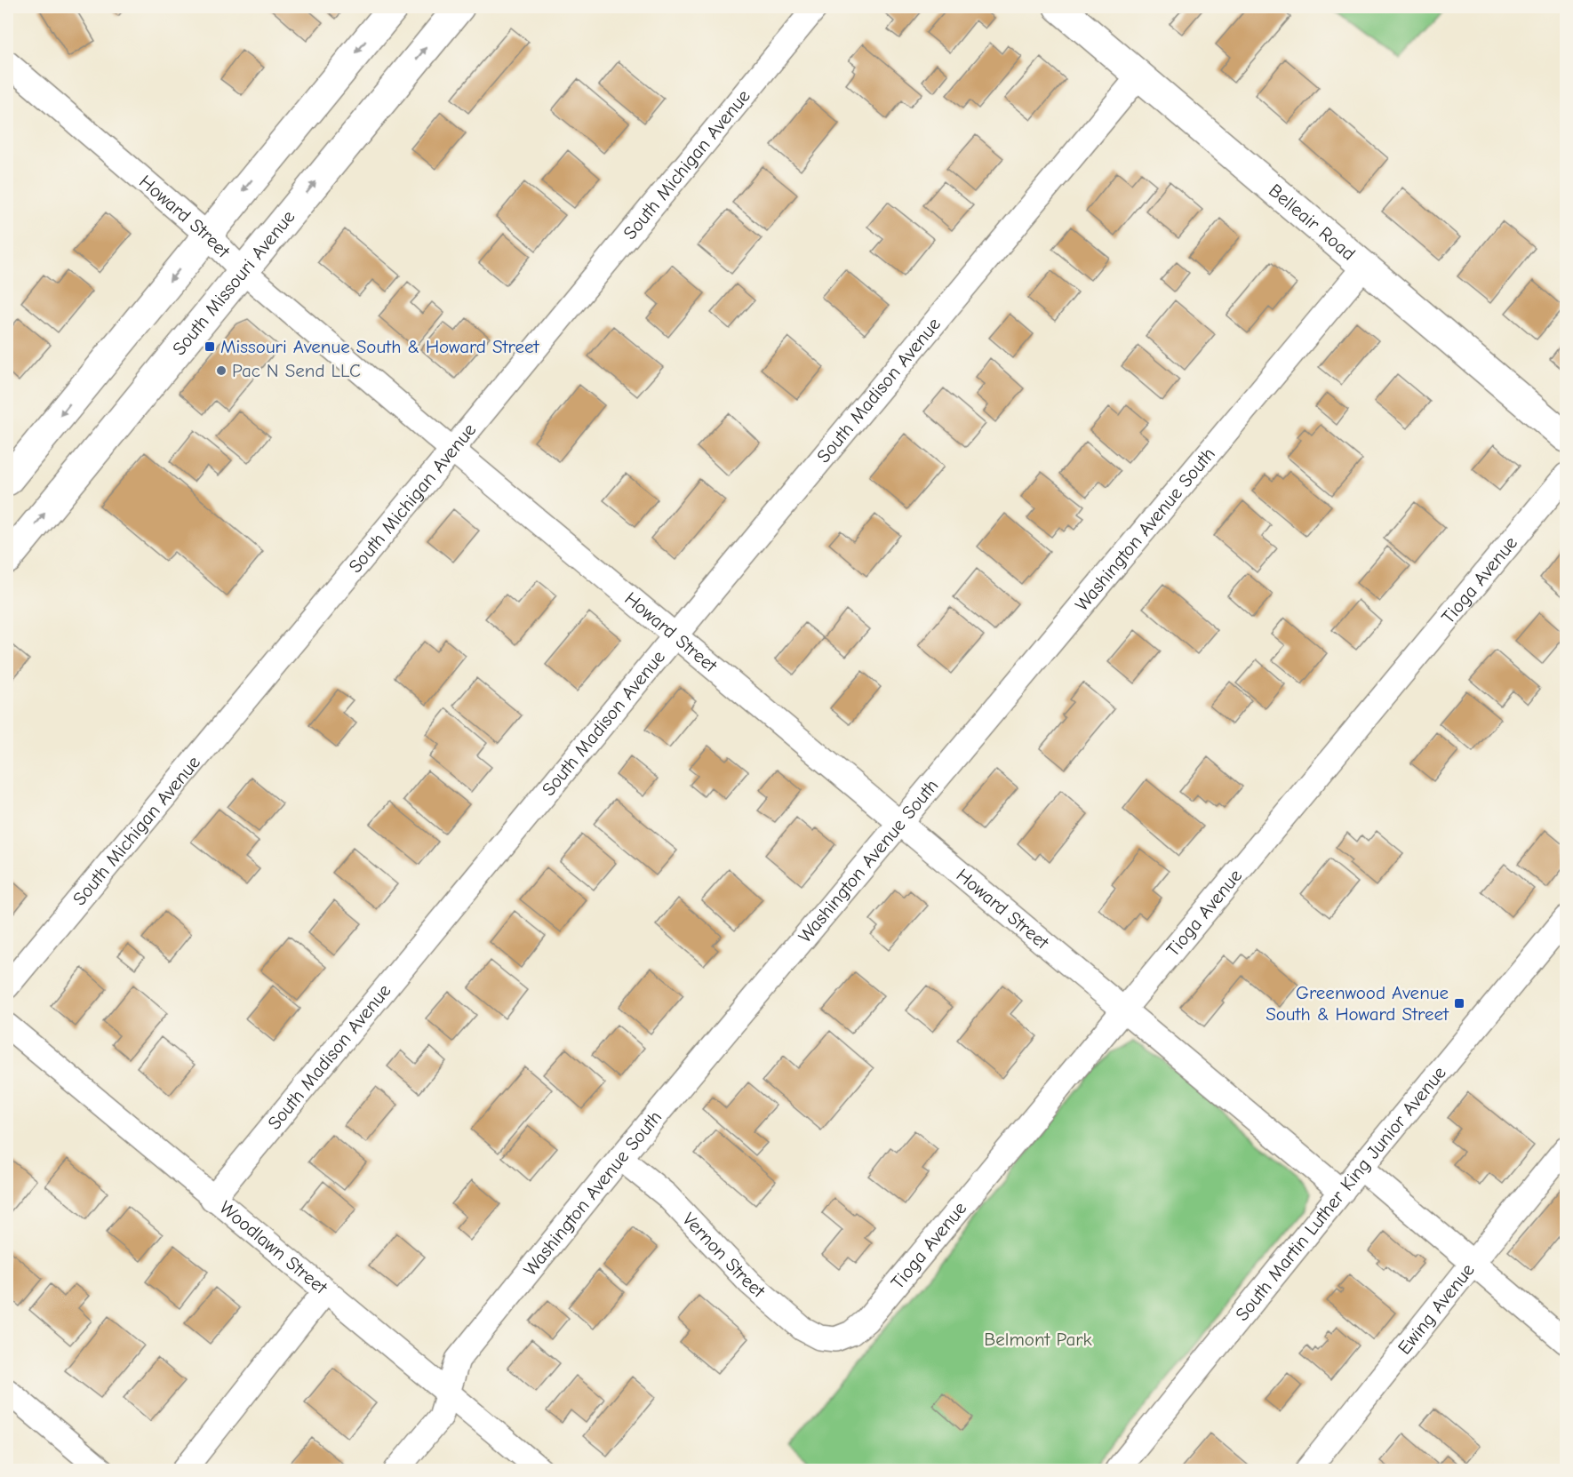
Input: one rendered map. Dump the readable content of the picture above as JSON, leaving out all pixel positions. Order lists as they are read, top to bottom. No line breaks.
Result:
{"streets":{"main road":["Belleair Road","South Missouri Avenue"],"street":["South Michigan Avenue","Howard Street","South Madison Avenue","Washington Avenue South","Tioga Avenue","South Martin Luther King Junior Avenue","Woodlawn Street","Vernon Street","Ewing Avenue"]},"crossings":[["South Michigan Avenue","Howard Street"],["Howard Street","South Missouri Avenue"],["Howard Street","South Madison Avenue"],["Howard Street","Washington Avenue South"],["Howard Street","Tioga Avenue"],["Howard Street","South Martin Luther King Junior Avenue"],["Belleair Road","South Madison Avenue"],["Belleair Road","Washington Avenue South"],["South Madison Avenue","Woodlawn Street"],["Washington Avenue South","Woodlawn Street"],["Washington Avenue South","Vernon Street"],["Tioga Avenue","Vernon Street"]],"parks":["Belmont Park"],"places":{"transit":["Missouri Avenue South & Howard Street","Greenwood Avenue South & Howard Street"],"other":["Pac N Send LLC"]}}
